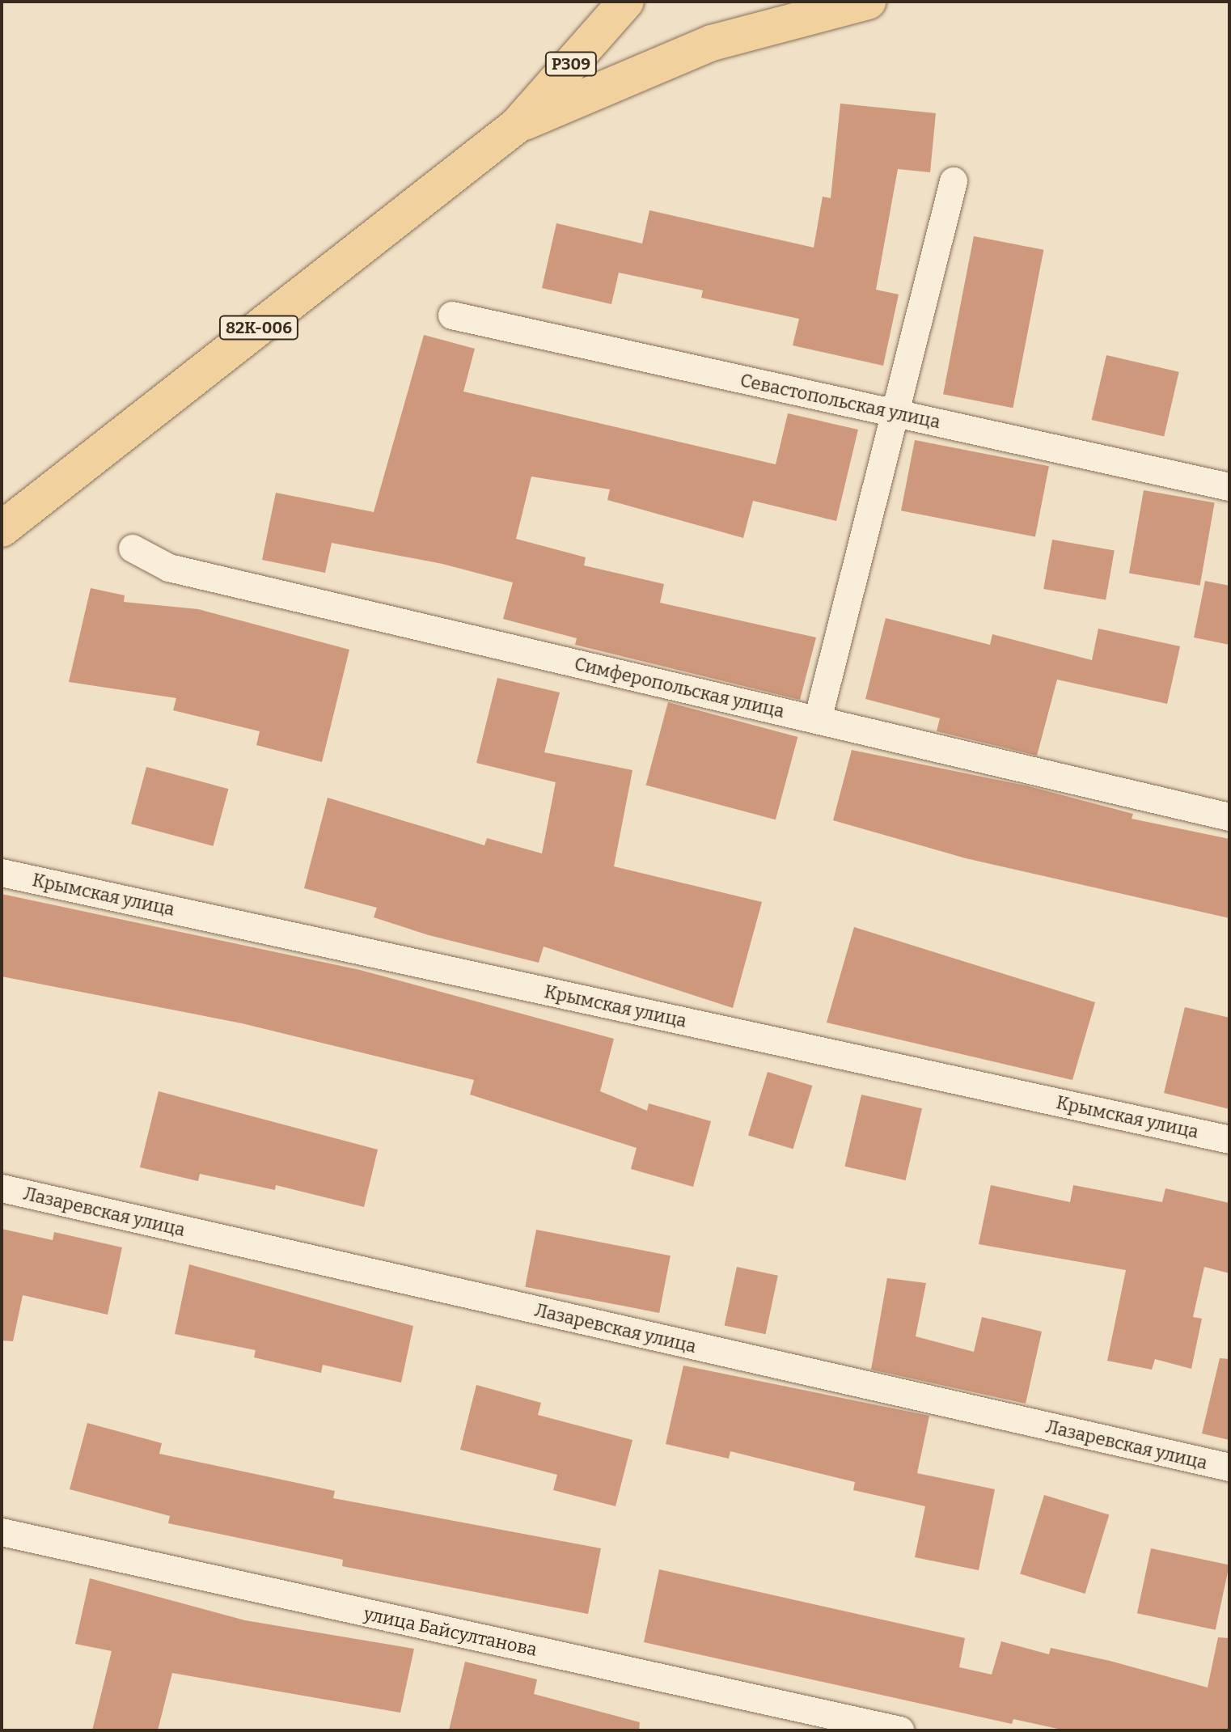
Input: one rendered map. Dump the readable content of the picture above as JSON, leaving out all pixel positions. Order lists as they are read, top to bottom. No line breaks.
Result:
{"streets":{"main road":["Р309","82К-006"],"street":["Севастопольская улица","Симферопольская улица","Крымская улица","Лазаревская улица","улица Байсултанова"]},"crossings":[["Р309","82К-006"]]}
